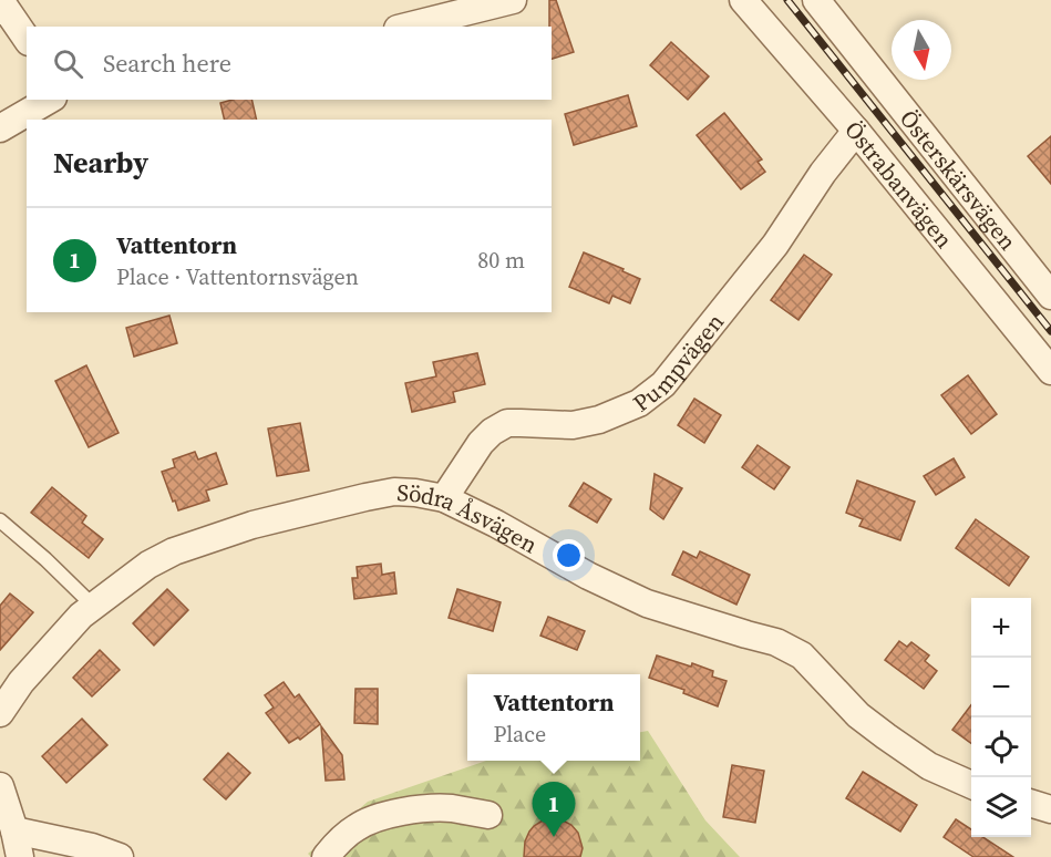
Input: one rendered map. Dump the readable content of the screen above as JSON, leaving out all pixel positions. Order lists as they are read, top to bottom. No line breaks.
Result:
{"streets":{"street":["Österskärsvägen","Östrabanvägen","Pumpvägen","Södra Åsvägen"]},"crossings":[["Östrabanvägen","Pumpvägen"],["Pumpvägen","Södra Åsvägen"]],"north":"bottom","page":{"search":"Search here","heading":"Nearby","list":[{"mark":"1","name":"Vattentorn","note":"Place · Vattentornsvägen","value":"80 m"}],"map_buttons":["+","−"],"popup":["Vattentorn","Place"],"pins":"1"}}
